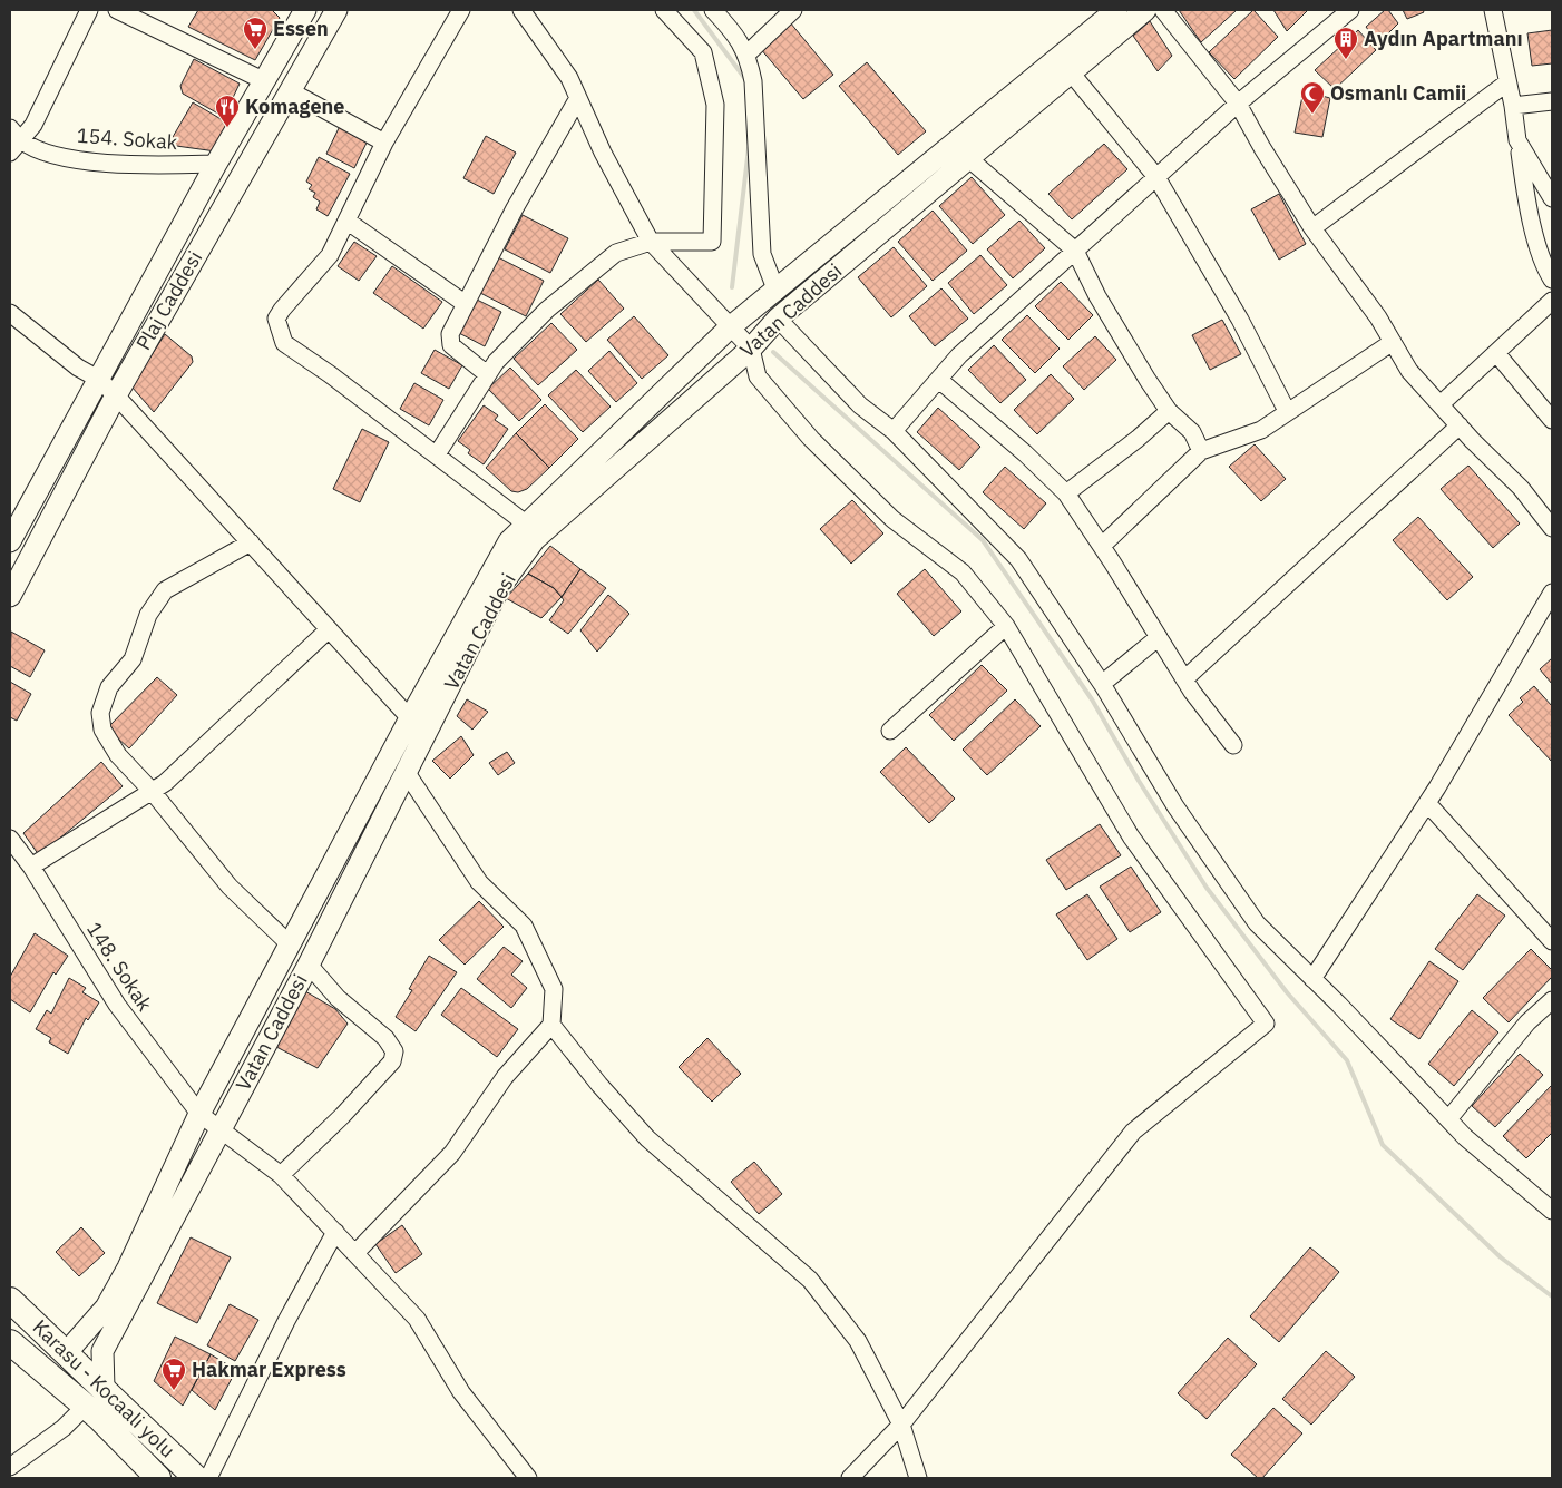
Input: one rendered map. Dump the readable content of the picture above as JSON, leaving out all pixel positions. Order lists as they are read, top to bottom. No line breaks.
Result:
{"streets":{"highway":["Karasu - Kocaali yolu"],"main road":["Plaj Caddesi","Vatan Caddesi"],"street":["154. Sokak","148. Sokak"]},"crossings":[["154. Sokak","Plaj Caddesi"],["Vatan Caddesi","148. Sokak"],["Vatan Caddesi","Karasu - Kocaali yolu"]],"places":{"supermarket":["Essen","Hakmar Express"],"building":["Aydın Apartmanı"],"mosque":["Osmanlı Camii"],"restaurant":["Komagene"]}}
